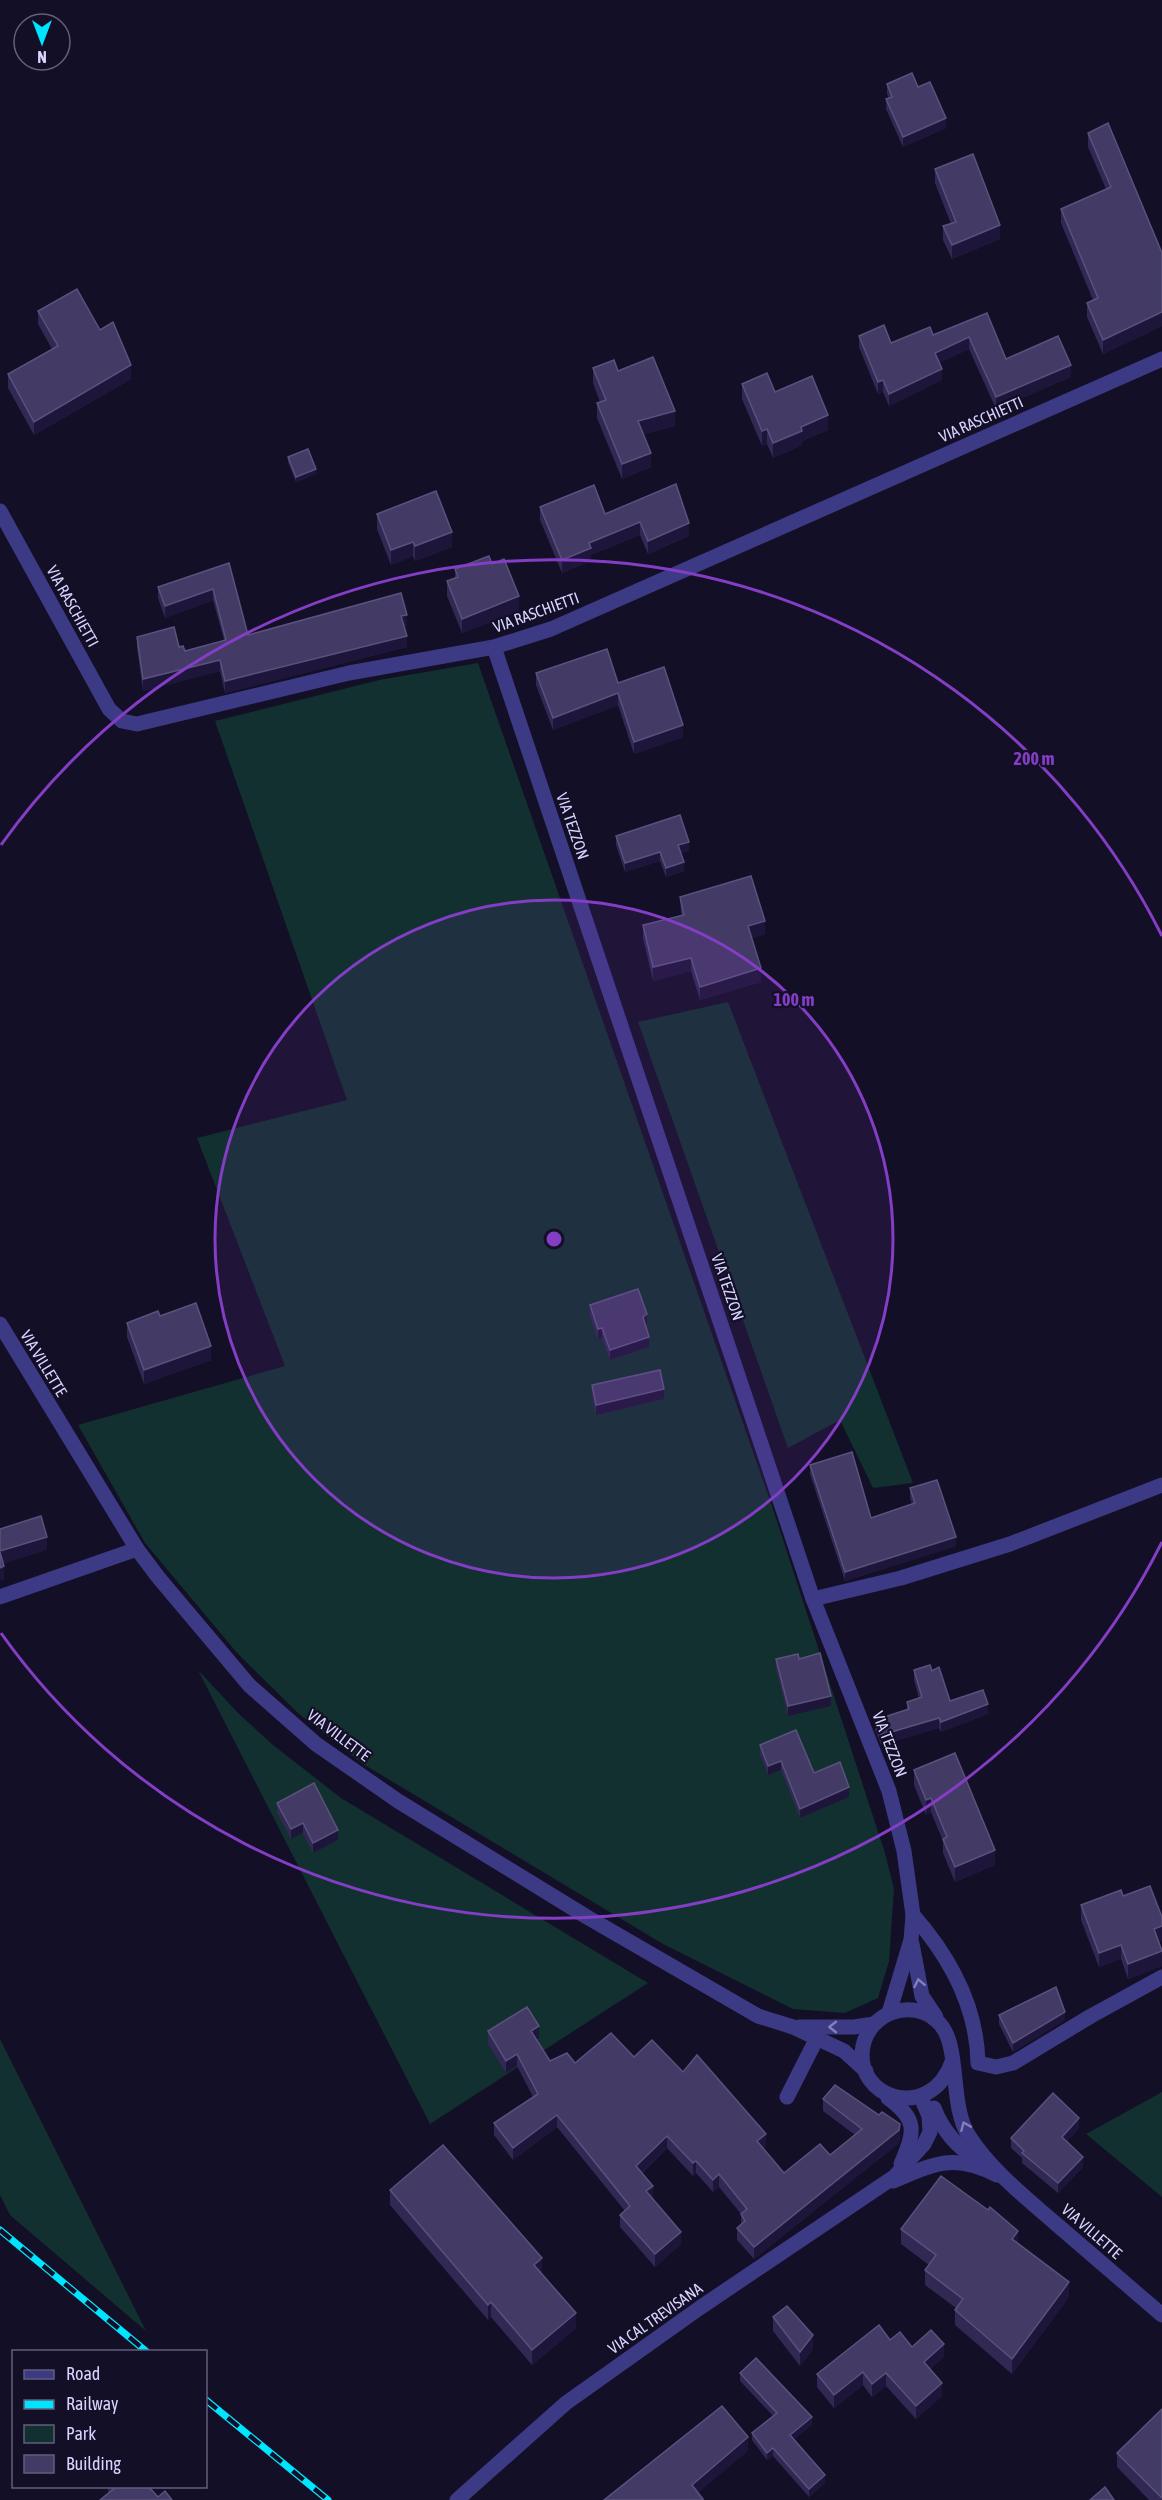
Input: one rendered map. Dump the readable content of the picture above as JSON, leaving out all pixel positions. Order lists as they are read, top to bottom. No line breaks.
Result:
{"streets":{"street":["VIA RASCHIETTI","VIA TEZZON","VIA VILLETTE","VIA CAL TREVISANA"]},"crossings":[["VIA RASCHIETTI","VIA TEZZON"],["VIA TEZZON","VIA VILLETTE"],["VIA TEZZON","VIA CAL TREVISANA"],["VIA VILLETTE","VIA CAL TREVISANA"]],"legend":["Road","Railway","Park","Building"],"north":"bottom","rings":["200 m","100 m"]}
